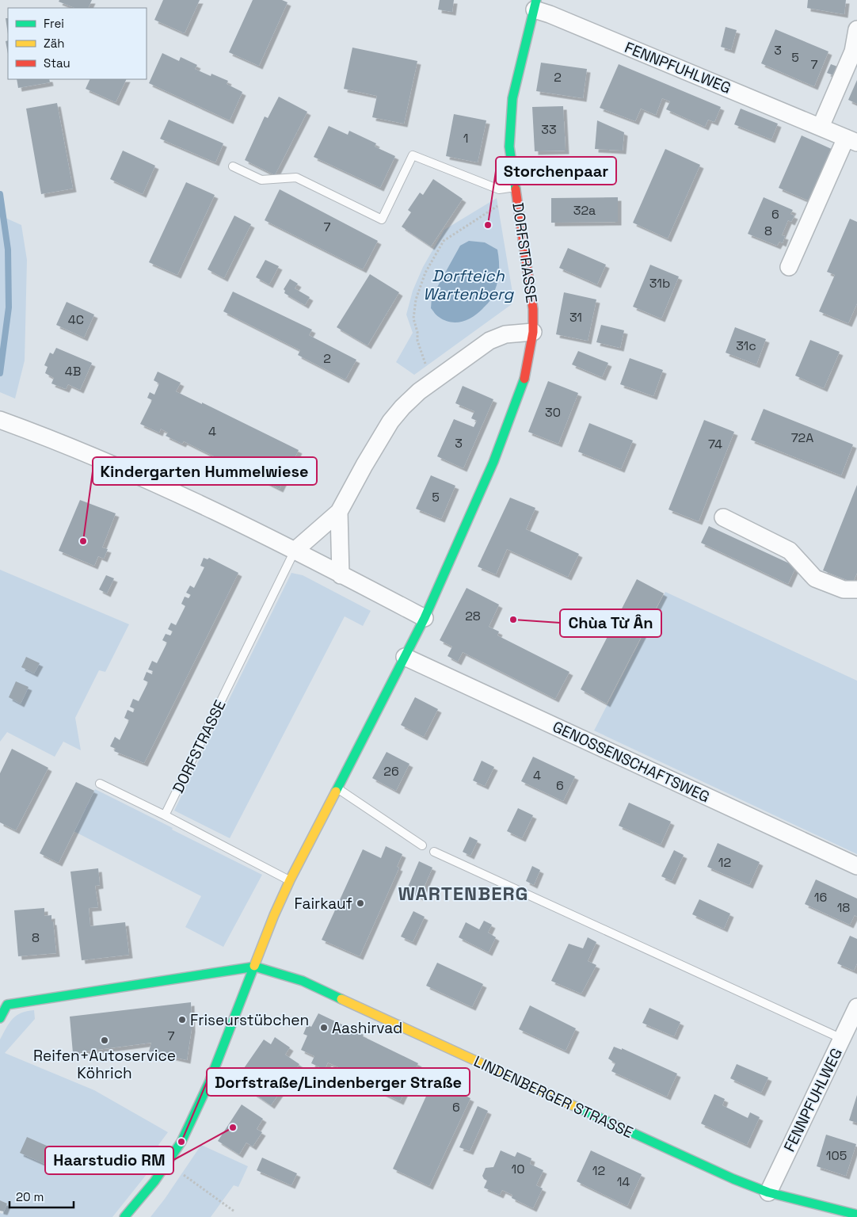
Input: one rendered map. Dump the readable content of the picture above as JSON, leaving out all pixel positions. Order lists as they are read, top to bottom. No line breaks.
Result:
{"streets":{"main road":["DORFSTRASSE","LINDENBERGER STRASSE"],"street":["FENNPFUHLWEG","GENOSSENSCHAFTSWEG"]},"crossings":[["FENNPFUHLWEG","DORFSTRASSE"],["FENNPFUHLWEG","LINDENBERGER STRASSE"],["DORFSTRASSE","GENOSSENSCHAFTSWEG"],["DORFSTRASSE","LINDENBERGER STRASSE"]],"districts":["WARTENBERG"],"water":["Dorfteich Wartenberg"],"places":["Storchenpaar","Kindergarten Hummelwiese","Chùa Từ Ân","Fairkauf","Friseurstübchen","Aashirvad","Reifen+Autoservice Köhrich","Haarstudio RM","Dorfstraße/Lindenberger Straße"],"house_numbers":["3","5","7","2","33","1","32a","6","7","8","31b","31","4C","31c","2","4B","30","4","72A","3","74","5","28","26","4","6","12","16","18","8","7","6","105","10","12","14"],"legend":["Frei","Zäh","Stau"],"scale_bar":"20 m"}
